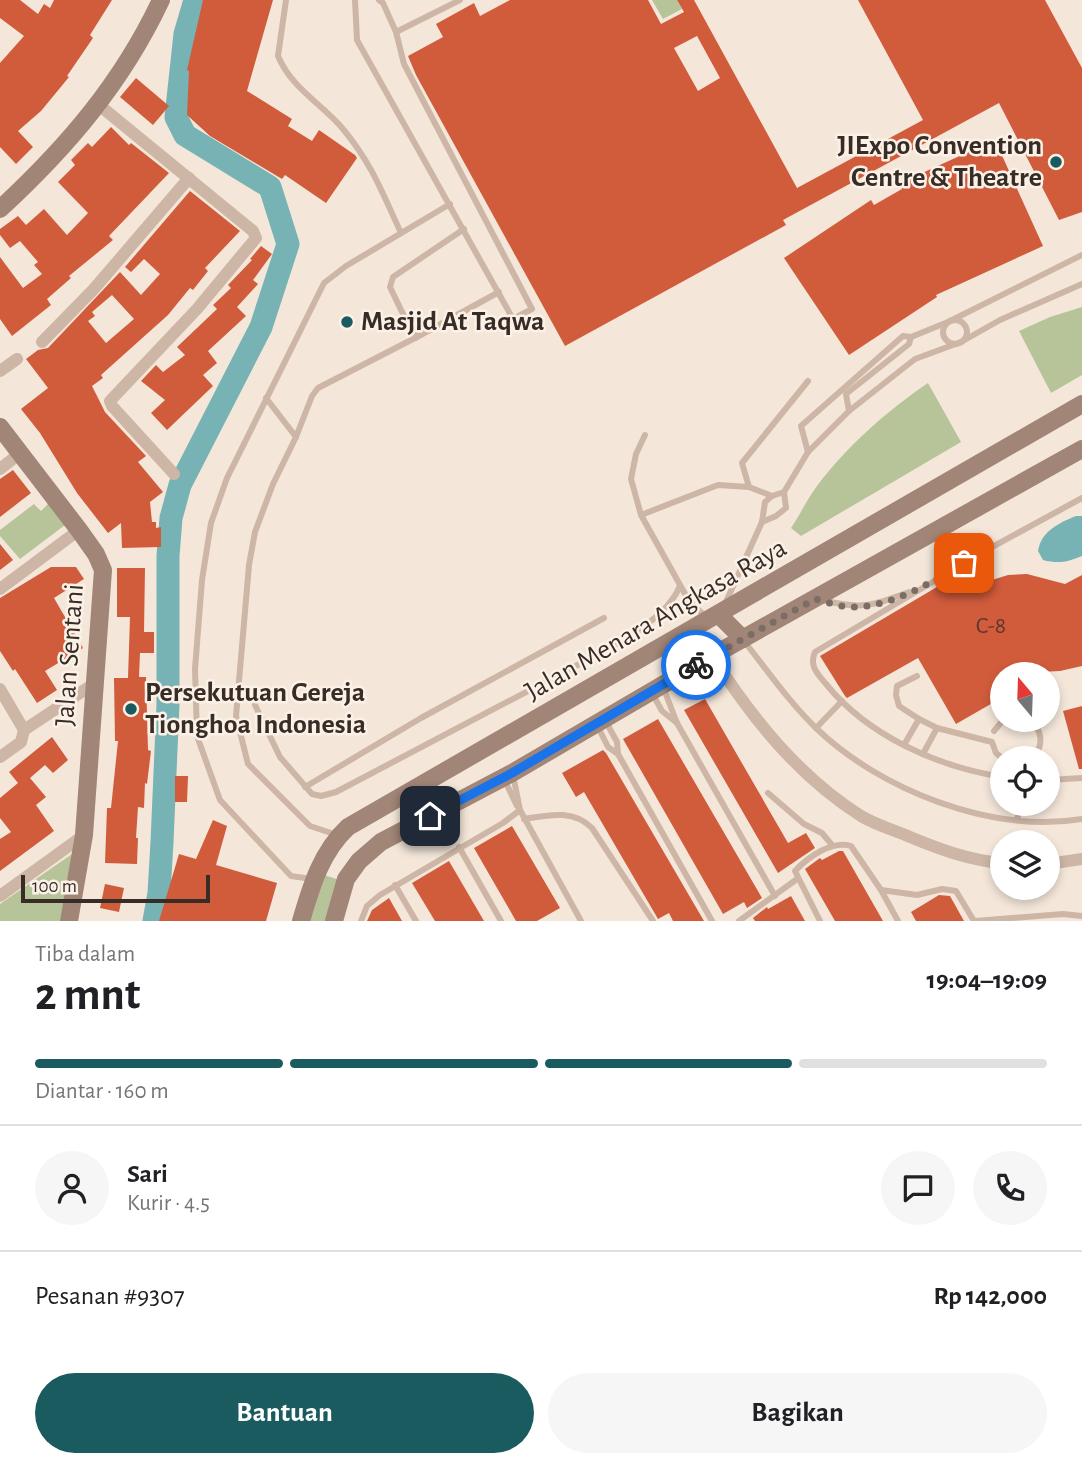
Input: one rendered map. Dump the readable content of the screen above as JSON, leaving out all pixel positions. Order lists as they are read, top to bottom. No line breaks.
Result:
{"streets":{"street":["Jalan Menara Angkasa Raya","Jalan Sentani"]},"places":["JIExpo Convention Centre & Theatre","Masjid At Taqwa","Persekutuan Gereja Tionghoa Indonesia"],"house_numbers":["C-8"],"scale_bar":"100 m","north":"top","page":{"scale":"100 m","heading":["2 mnt","Tiba dalam","19:04–19:09"],"panel":["Sari","Kurir · 4.5","Pesanan #9307","Rp 142,000"],"bar":"Diantar · 160 m","buttons":["Bantuan","Bagikan"]}}
